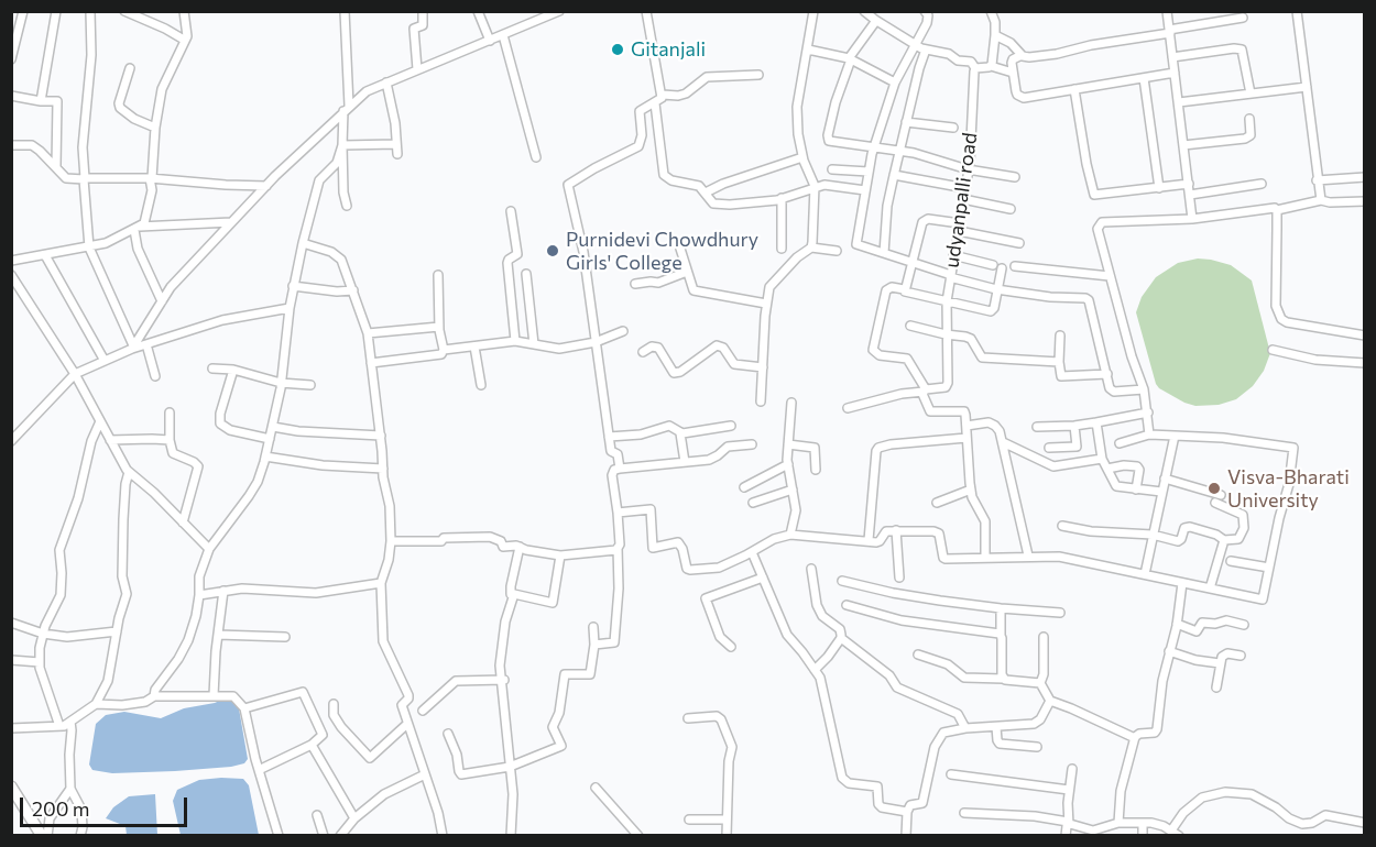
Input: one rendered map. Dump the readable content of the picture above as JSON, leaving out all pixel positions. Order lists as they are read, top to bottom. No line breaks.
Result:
{"streets":{"street":["udyanpalli road"]},"places":["Gitanjali","Purnidevi Chowdhury Girls' College","Visva-Bharati University"],"scale_bar":"200 m"}
